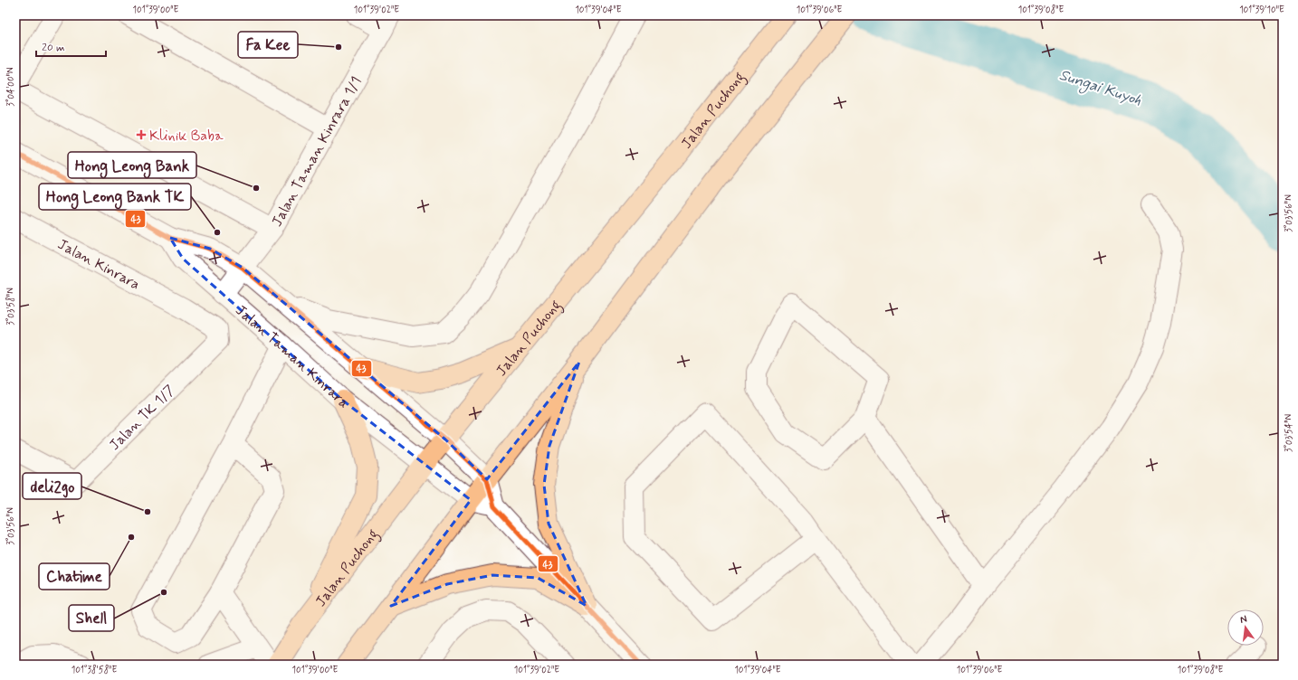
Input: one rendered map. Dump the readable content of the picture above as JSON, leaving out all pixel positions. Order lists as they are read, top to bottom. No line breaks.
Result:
{"streets":{"main road":["Jalan Puchong"],"street":["Jalan Taman Kinrara 1/1","Jalan Kinrara","Jalan Taman Kinrara","Jalan TK 1/7"]},"crossings":[["Jalan Puchong","Jalan Taman Kinrara"],["Jalan Taman Kinrara 1/1","Jalan Taman Kinrara"],["Jalan Kinrara","Jalan TK 1/7"]],"water":["Sungai Kuyoh"],"places":{"other":["Fa Kee","Hong Leong Bank","Hong Leong Bank TK","deli2go","Chatime","Shell"],"health":["Klinik Baba"]},"lines":["transit line 43"],"scale_bar":"20 m","north":"top","coordinates":["101°39'00\"E","101°39'02\"E","101°39'04\"E","101°39'06\"E","101°39'08\"E","101°39'10\"E","3°04'00\"N","3°03'56\"N","3°03'58\"N","3°03'54\"N","101°38'58\"E"]}
